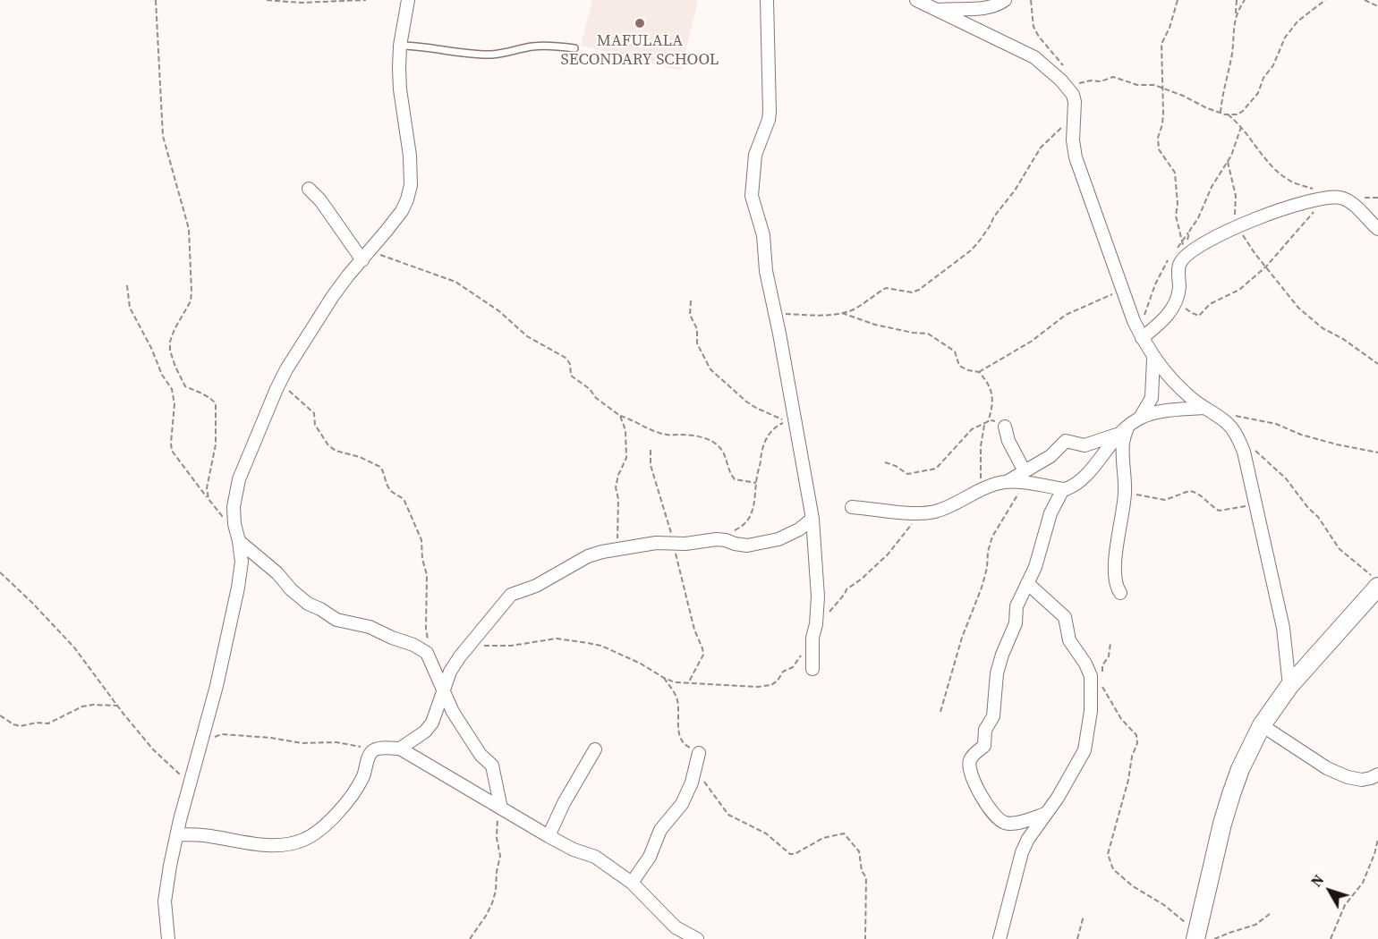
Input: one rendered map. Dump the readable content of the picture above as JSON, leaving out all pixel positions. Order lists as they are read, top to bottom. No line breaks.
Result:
{"places":["MAFULALA SECONDARY SCHOOL"],"north":"top left"}
